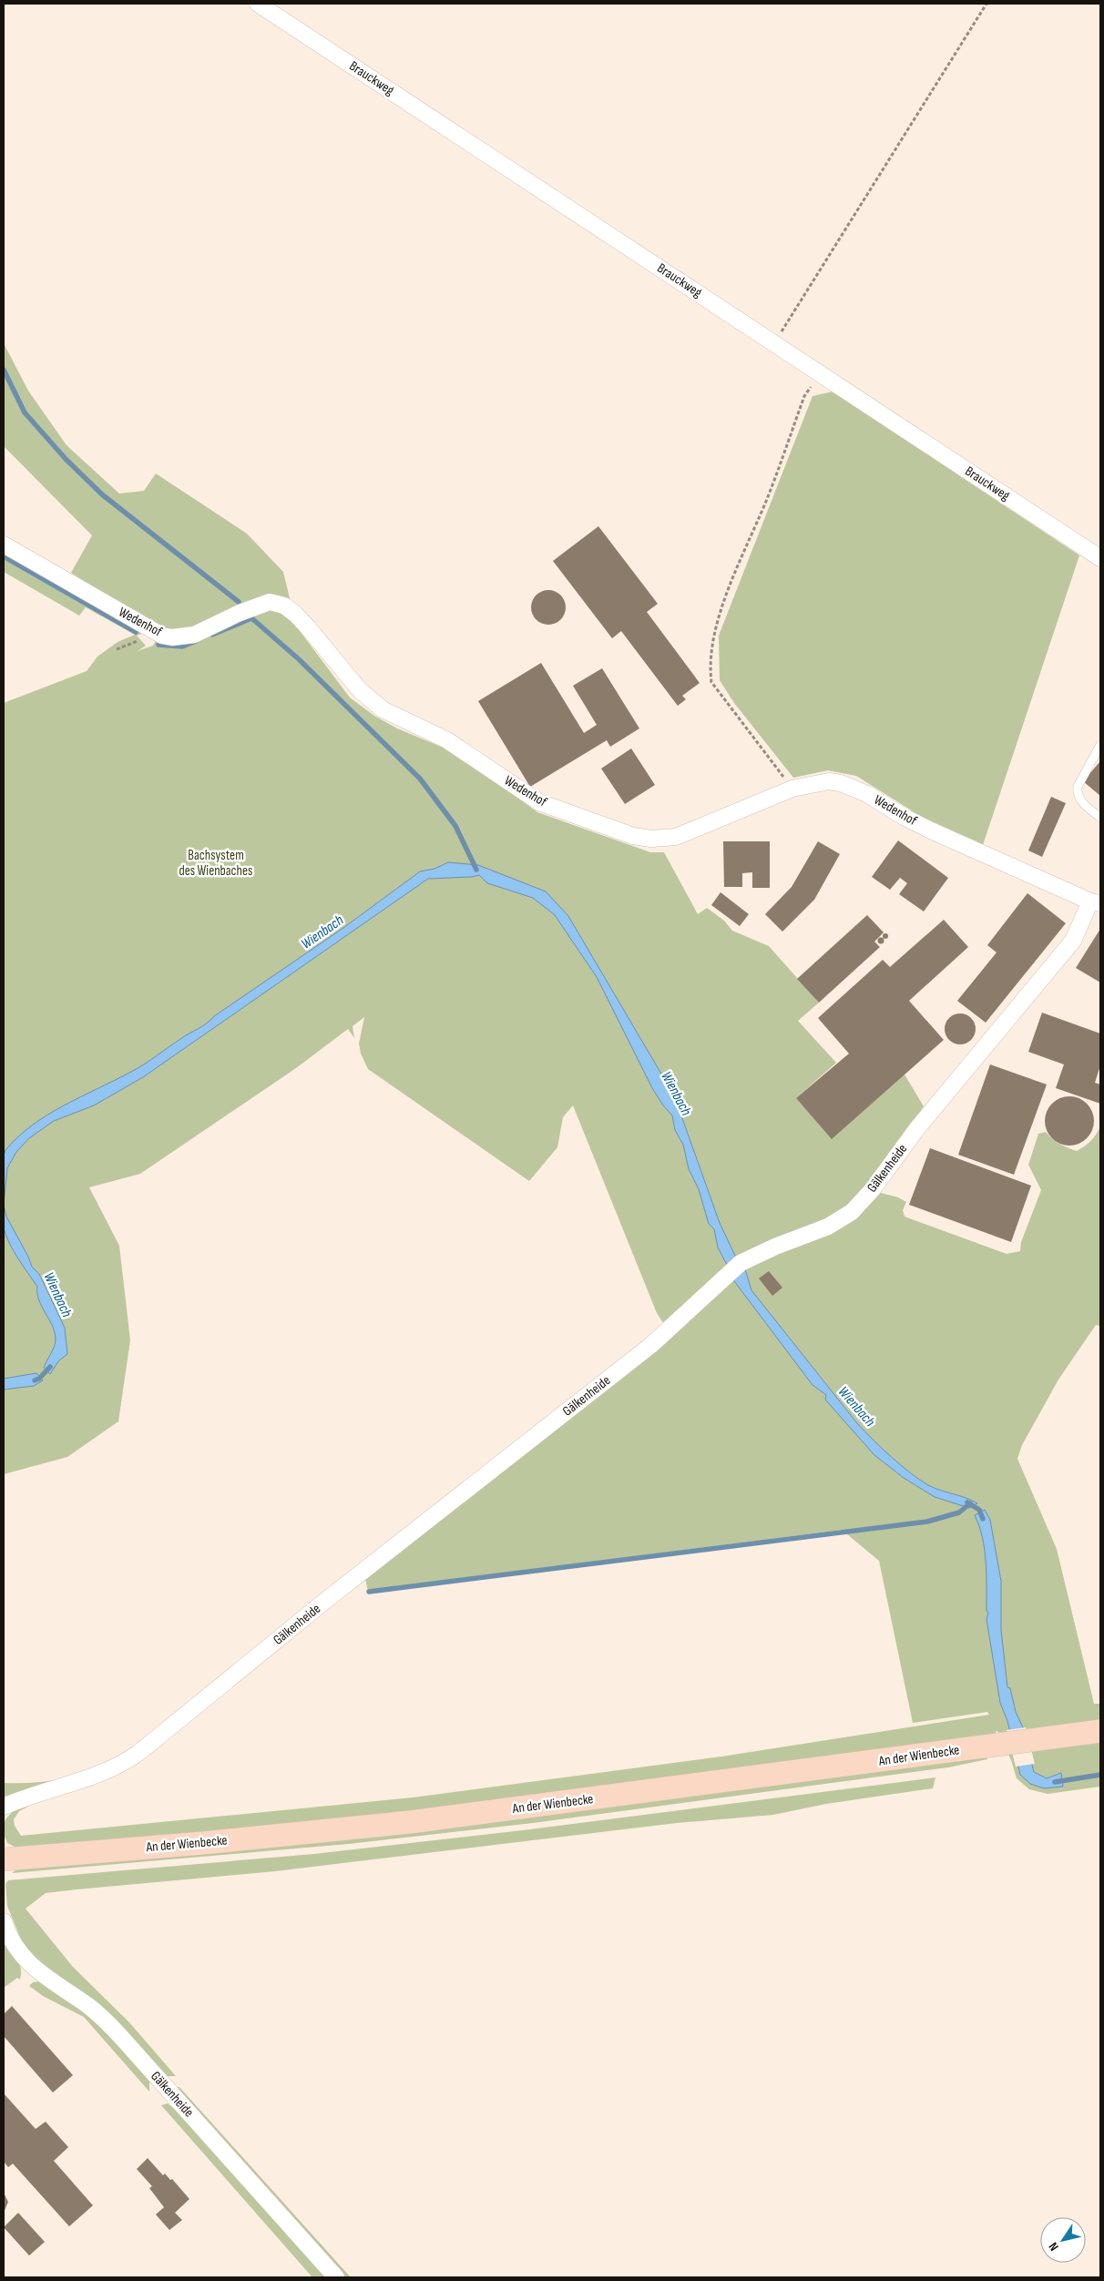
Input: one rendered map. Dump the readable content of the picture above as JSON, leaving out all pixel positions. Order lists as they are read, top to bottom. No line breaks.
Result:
{"streets":{"street":["Brauckweg","Wedenhof","Gälkenheide","An der Wienbecke"]},"crossings":[["Wedenhof","Gälkenheide"]],"water":["Wienbach"],"parks":["Bachsystem des Wienbaches"],"north":"bottom left"}
